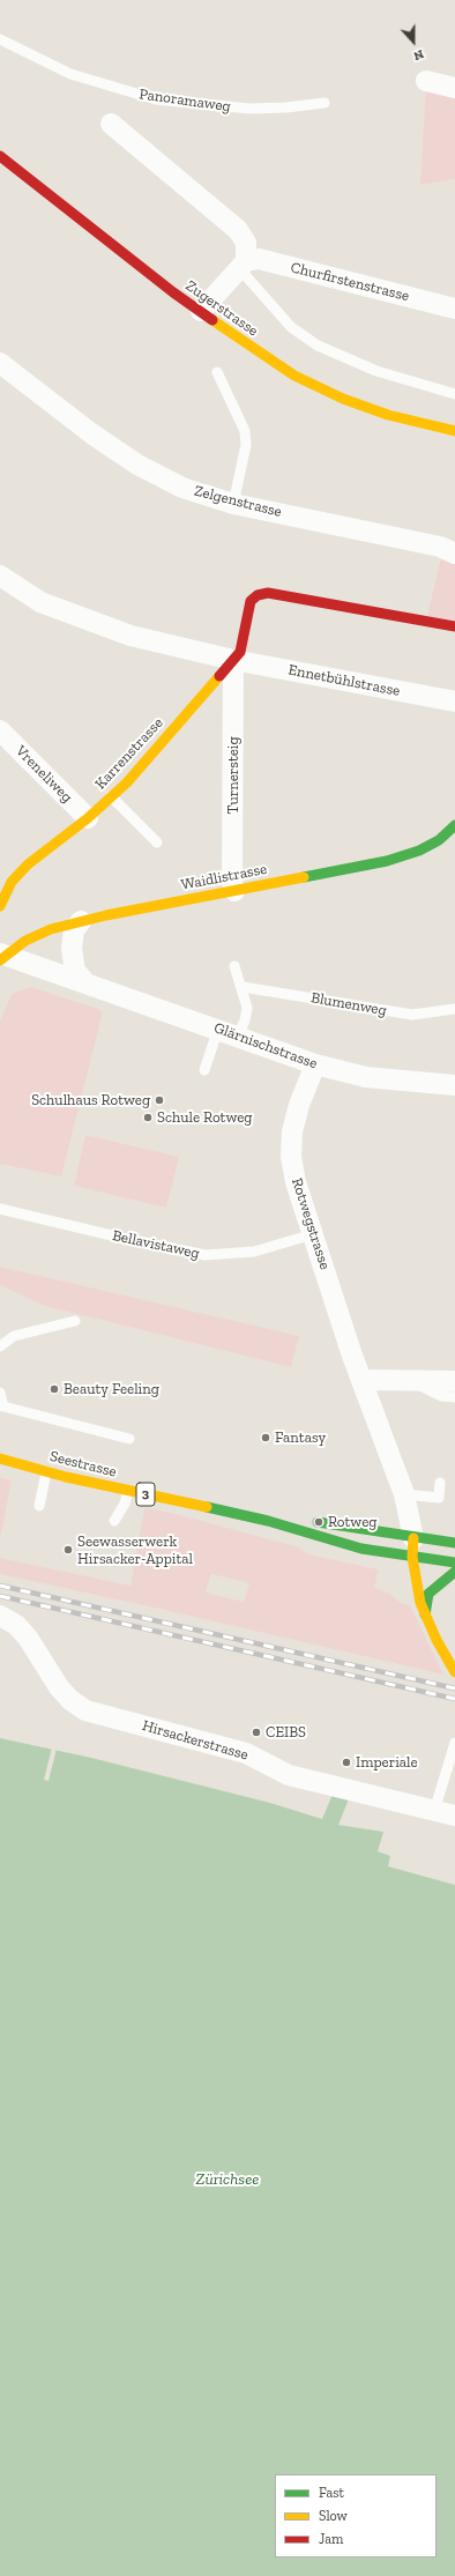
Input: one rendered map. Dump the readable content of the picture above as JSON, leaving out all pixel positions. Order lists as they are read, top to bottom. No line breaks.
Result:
{"streets":{"main road":["Zugerstrasse","Karrenstrasse","Waidlistrasse","Seestrasse","3"],"street":["Churfirstenstrasse","Zelgenstrasse","Ennetbühlstrasse","Vreneliweg","Turnersteig","Glärnischstrasse","Rotwegstrasse","Hirsackerstrasse"],"lane":["Panoramaweg","Blumenweg","Bellavistaweg"]},"crossings":[["Ennetbühlstrasse","Karrenstrasse"],["Ennetbühlstrasse","Turnersteig"],["Karrenstrasse","Vreneliweg"],["Karrenstrasse","Turnersteig"],["Turnersteig","Waidlistrasse"],["Waidlistrasse","Glärnischstrasse"],["Glärnischstrasse","Rotwegstrasse"],["Rotwegstrasse","Bellavistaweg"],["Rotwegstrasse","Seestrasse"]],"water":["Zürichsee"],"places":["Schulhaus Rotweg","Schule Rotweg","Beauty Feeling","Fantasy","Rotweg","Seewasserwerk Hirsacker-Appital","CEIBS","Imperiale"],"legend":["Fast","Slow","Jam"],"north":"bottom"}
